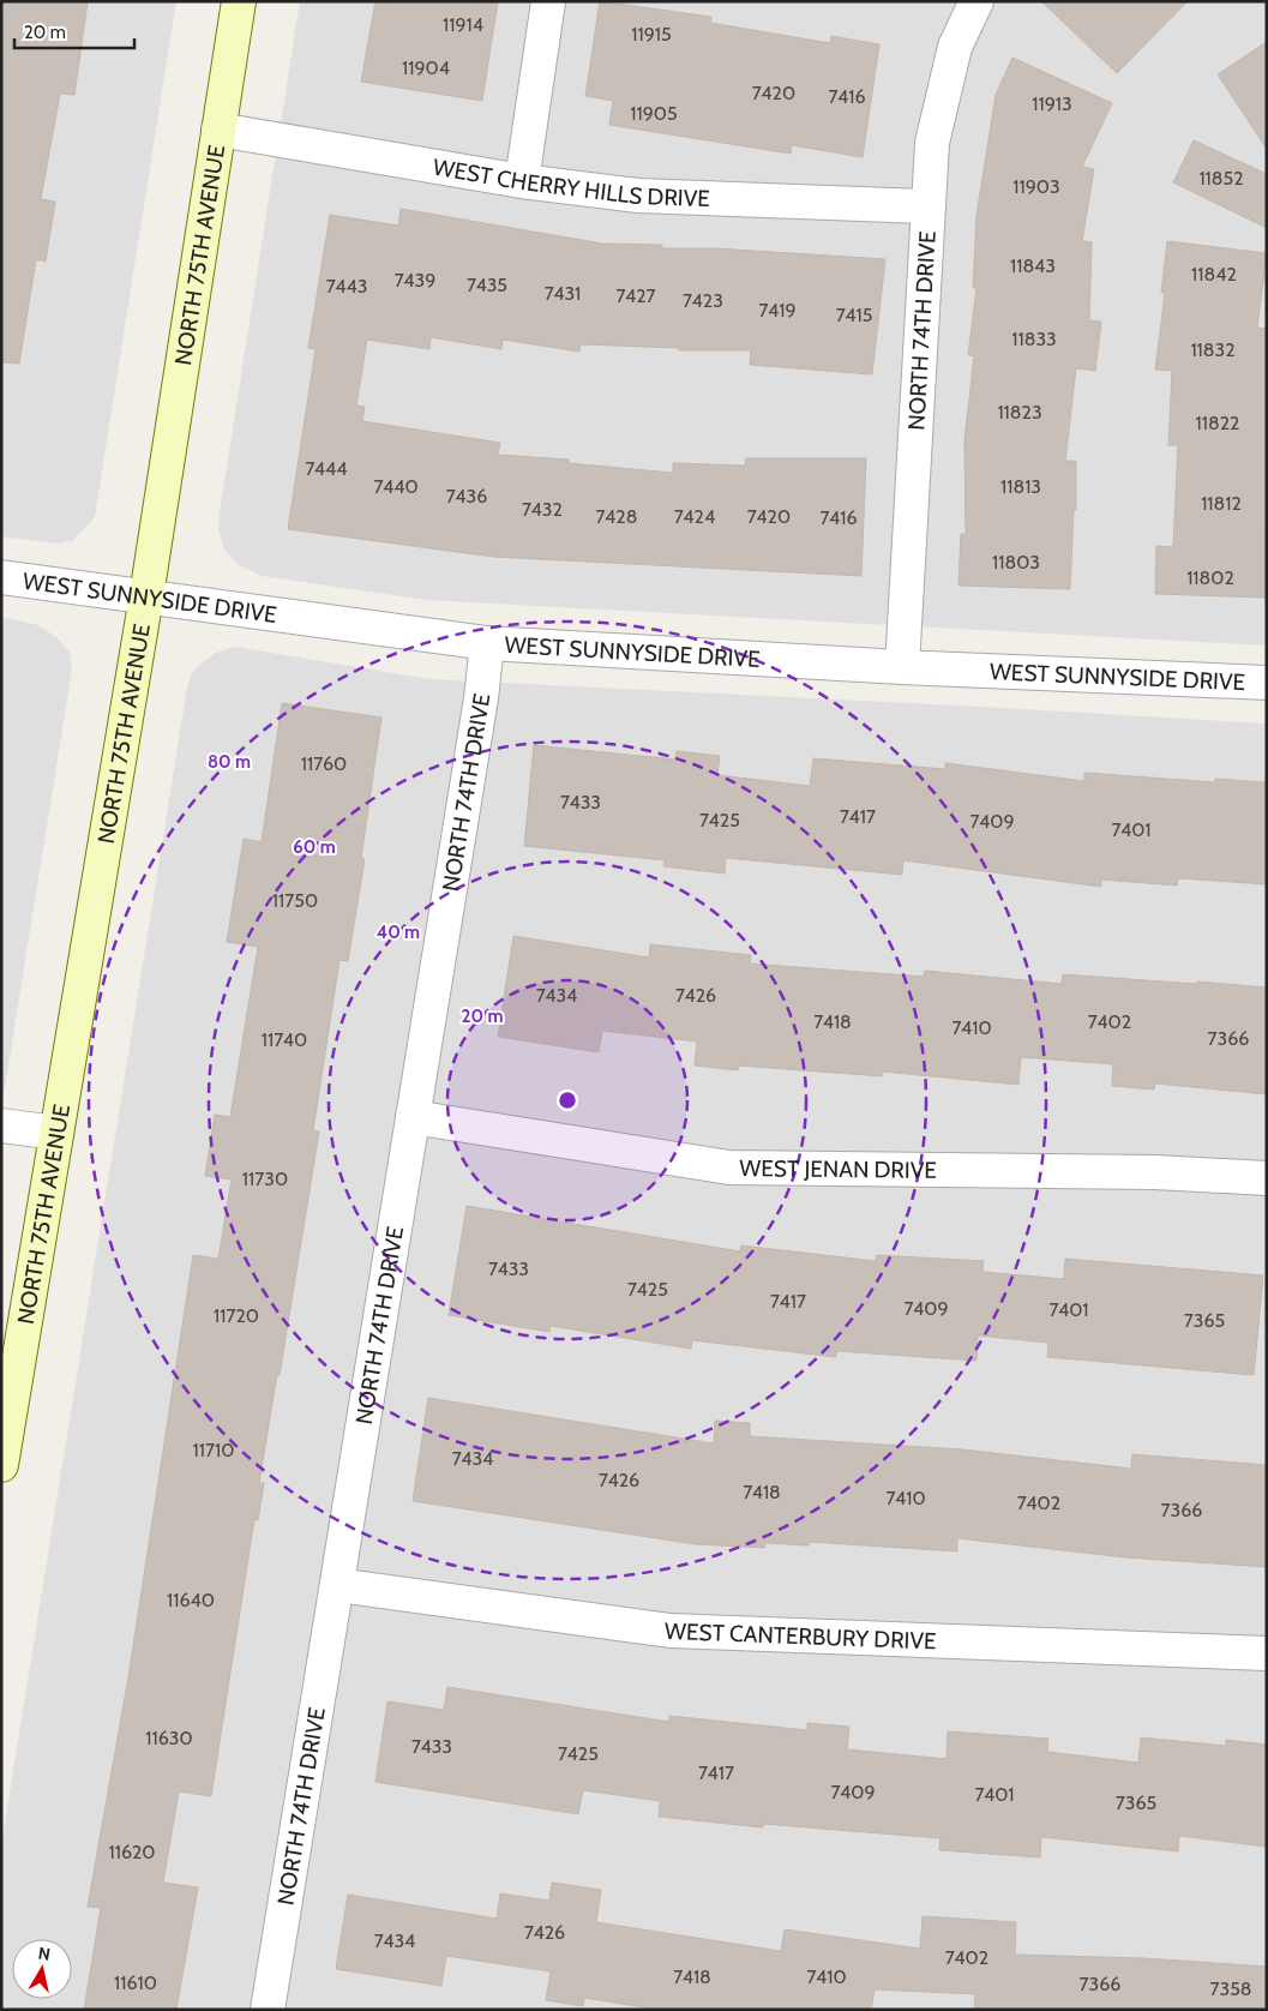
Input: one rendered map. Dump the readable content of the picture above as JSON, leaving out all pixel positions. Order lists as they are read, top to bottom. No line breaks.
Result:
{"streets":{"main road":["NORTH 75TH AVENUE"],"street":["WEST CHERRY HILLS DRIVE","NORTH 74TH DRIVE","WEST SUNNYSIDE DRIVE","WEST JENAN DRIVE","WEST CANTERBURY DRIVE"]},"crossings":[["WEST CHERRY HILLS DRIVE","NORTH 75TH AVENUE"],["WEST CHERRY HILLS DRIVE","NORTH 74TH DRIVE"],["NORTH 75TH AVENUE","WEST SUNNYSIDE DRIVE"],["NORTH 74TH DRIVE","WEST SUNNYSIDE DRIVE"],["NORTH 74TH DRIVE","WEST JENAN DRIVE"],["NORTH 74TH DRIVE","WEST CANTERBURY DRIVE"]],"house_numbers":["11914","11915","11904","7420","7416","11913","11905","11852","11903","11843","11842","7439","7435","7443","7431","7427","7423","7419","7415","11833","11832","11823","11822","7444","7440","11813","7436","11812","7432","7428","7424","7420","7416","11803","11802","11760","7433","7417","7425","7409","7401","11750","7434","7426","7418","7402","7410","7366","11740","11730","7433","7425","7417","7409","7401","11720","7365","11710","7434","7426","7418","7410","7402","7366","11640","11630","7433","7425","7417","7409","7401","7365","11620","7426","7434","7402","7418","7410","11610","7366","7358"],"scale_bar":"20 m","north":"top","rings":["80 m","60 m","40 m","20 m"]}
